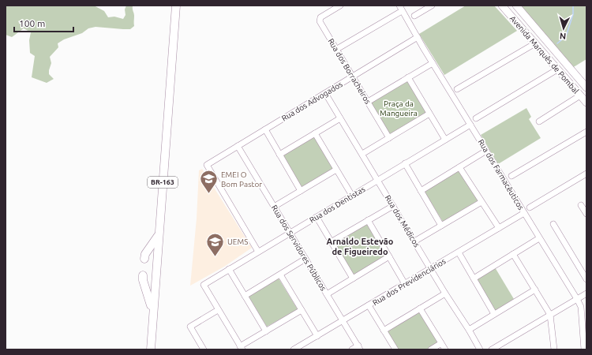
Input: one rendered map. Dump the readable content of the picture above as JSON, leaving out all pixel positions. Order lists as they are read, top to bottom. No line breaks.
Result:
{"streets":{"highway":["BR-163"],"main road":["Avenida Marquês de Pombal"],"street":["Rua dos Borracheiros","Rua dos Advogados","Rua dos Farmacêuticos","Rua dos Dentistas","Rua dos Médicos","Rua dos Servidores Públicos","Rua dos Previdenciários"]},"crossings":[["Rua dos Borracheiros","Rua dos Advogados"],["Rua dos Advogados","Rua dos Farmacêuticos"],["Rua dos Advogados","Rua dos Dentistas"],["Rua dos Advogados","Rua dos Médicos"],["Rua dos Advogados","Rua dos Servidores Públicos"],["Rua dos Farmacêuticos","Rua dos Dentistas"],["Rua dos Farmacêuticos","Rua dos Previdenciários"],["Rua dos Dentistas","Rua dos Médicos"],["Rua dos Dentistas","Rua dos Servidores Públicos"],["Rua dos Médicos","Rua dos Previdenciários"],["Rua dos Servidores Públicos","Rua dos Previdenciários"]],"districts":["Arnaldo Estevão de Figueiredo"],"parks":["Praça da Mangueira"],"places":{"school or university":["EMEI O Bom Pastor","UEMS"]},"scale_bar":"100 m","north":"bottom"}
